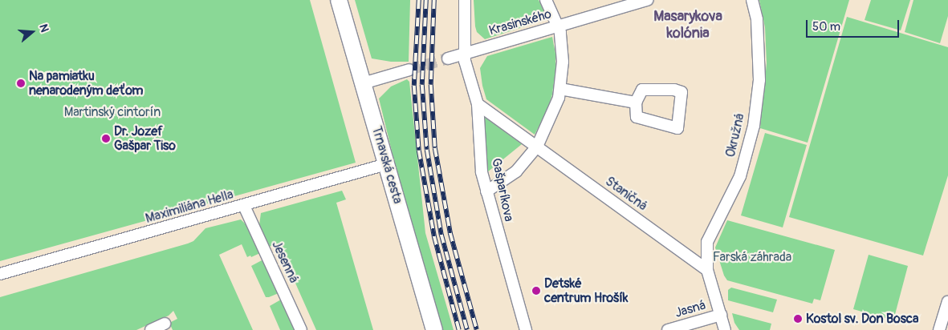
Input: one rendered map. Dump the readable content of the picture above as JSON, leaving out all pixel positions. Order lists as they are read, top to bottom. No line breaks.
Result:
{"streets":{"main road":["Trnavská cesta"],"street":["Krasinského","Okružná","Gašparíkova","Staničná","Maximiliána Hella","Jesenná","Jasná"]},"crossings":[["Krasinského","Gašparíkova"],["Okružná","Staničná"],["Trnavská cesta","Maximiliána Hella"],["Gašparíkova","Staničná"],["Maximiliána Hella","Jesenná"]],"districts":["Masarykova kolónia"],"parks":["Martinský cintorín","Farská záhrada"],"places":["Na pamiatku nenarodeným deťom","Dr. Jozef Gašpar Tiso","Detské centrum Hrošík","Kostol sv. Don Bosca"],"scale_bar":"50 m","north":"right"}
